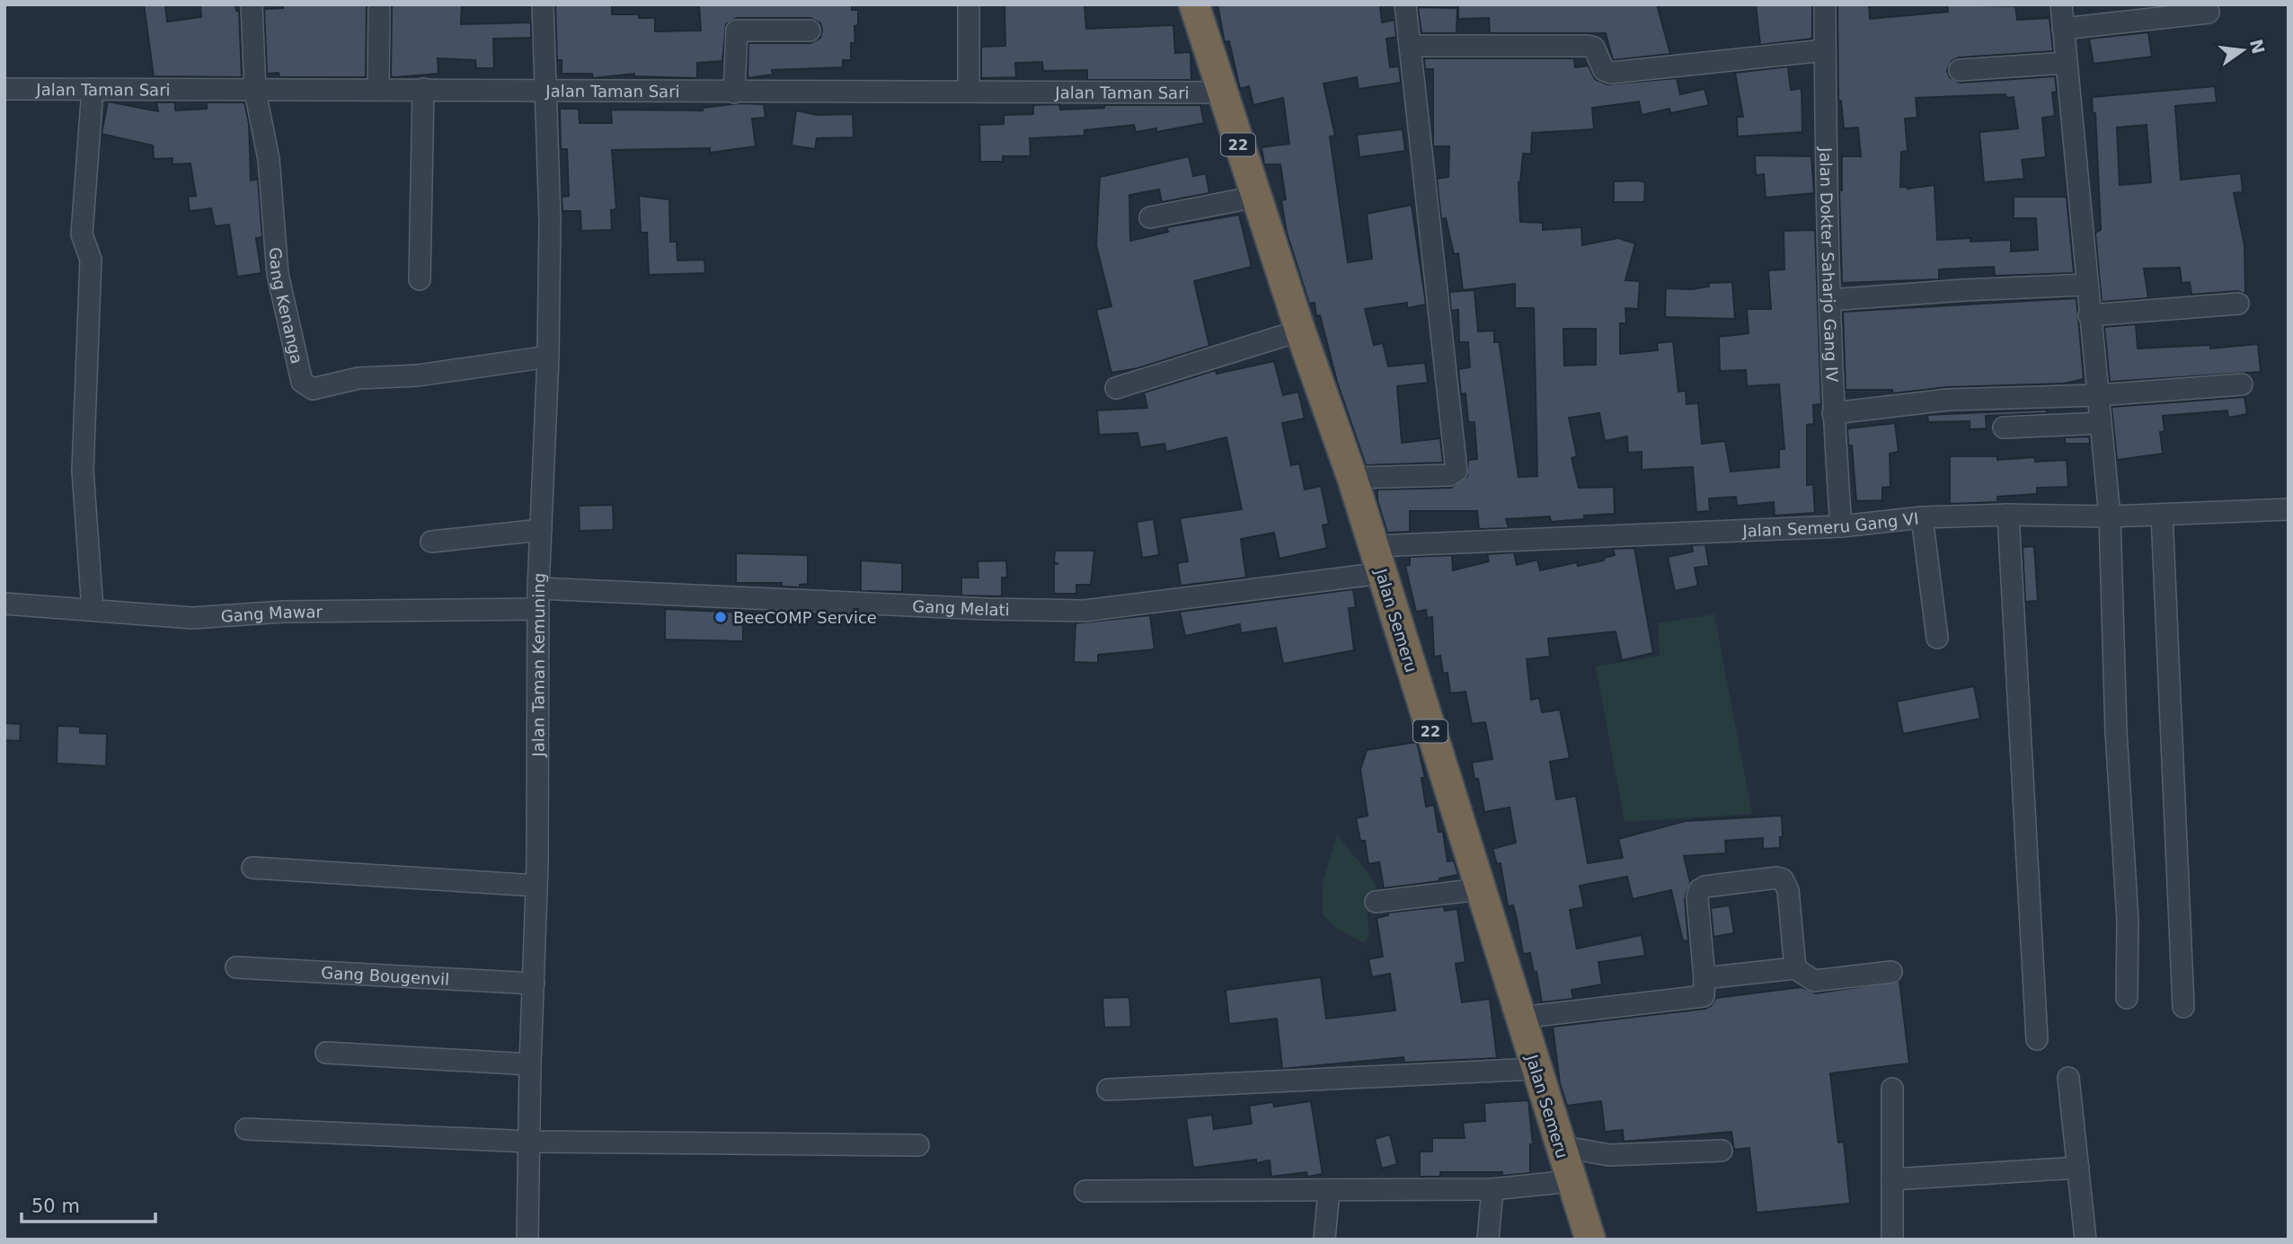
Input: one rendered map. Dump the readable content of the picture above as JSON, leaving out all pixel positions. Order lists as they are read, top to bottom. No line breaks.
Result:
{"streets":{"highway":["22","Jalan Semeru"],"street":["Jalan Taman Sari","Jalan Dokter Saharjo Gang IV","Gang Kenanga","Jalan Semeru Gang VI","Gang Melati","Gang Mawar","Jalan Taman Kemuning","Gang Bougenvil"]},"crossings":[["Jalan Taman Sari","Gang Kenanga"],["Jalan Taman Sari","Jalan Semeru"],["Jalan Taman Sari","Jalan Taman Kemuning"],["Jalan Dokter Saharjo Gang IV","Jalan Semeru Gang VI"],["Gang Kenanga","Jalan Taman Kemuning"],["Jalan Semeru Gang VI","Gang Melati"],["Jalan Semeru Gang VI","Jalan Semeru"],["Gang Melati","Jalan Semeru"],["Gang Melati","Jalan Taman Kemuning"],["Gang Mawar","Jalan Taman Kemuning"],["Jalan Taman Kemuning","Gang Bougenvil"]],"places":["BeeCOMP Service"],"scale_bar":"50 m","north":"right"}
